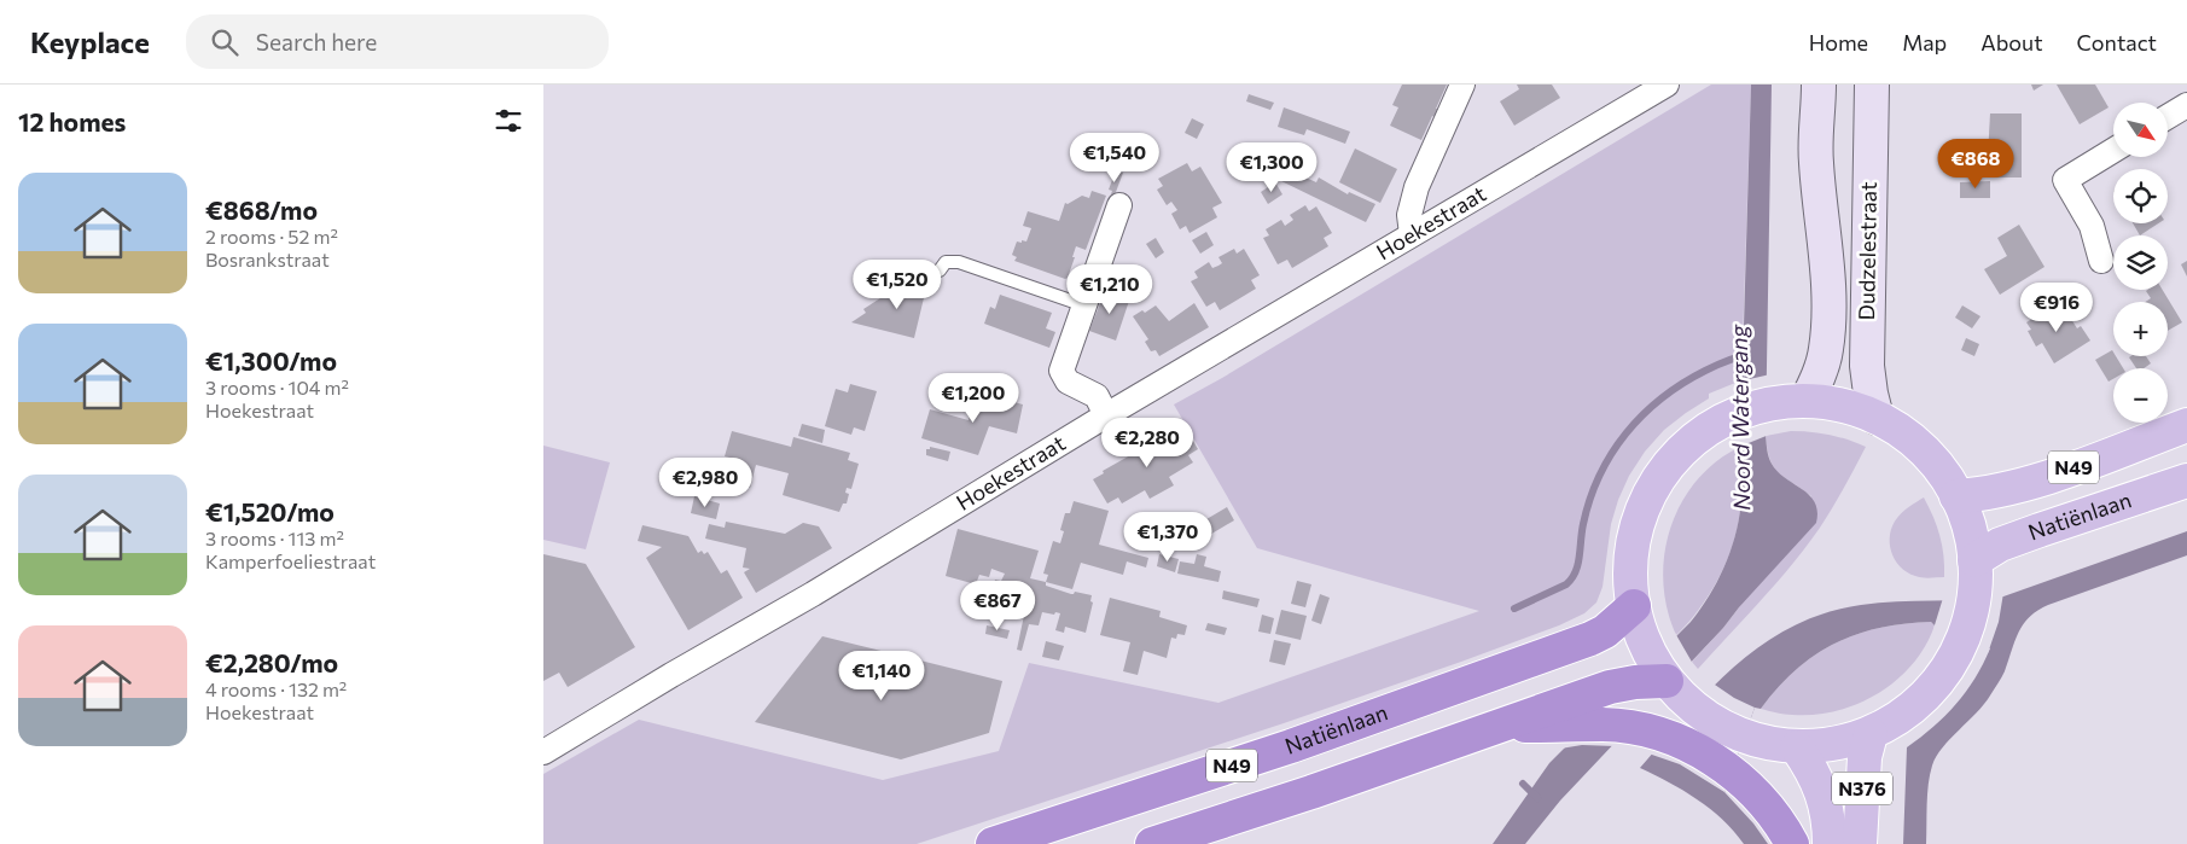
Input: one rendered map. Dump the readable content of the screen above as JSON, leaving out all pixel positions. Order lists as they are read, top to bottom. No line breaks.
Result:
{"streets":{"highway":["N49","Natiënlaan"],"main road":["Dudzelestraat","N376"],"street":["Hoekestraat"]},"water":["Noord Watergang"],"north":"bottom right","page":{"header":"Keyplace","search":"Search here","nav":["Home","Map","About","Contact"],"heading":"12 homes","map_buttons":["+","−"],"price":["€1,540","€868","€1,300","€1,520","€1,210","€916","€1,200","€2,280","€2,980","€1,370","€867","€1,140"],"list":[{"name":"€868/mo","note":"2 rooms · 52 m² · Bosrankstraat"},{"name":"€1,300/mo","note":"3 rooms · 104 m² · Hoekestraat"},{"name":"€1,520/mo","note":"3 rooms · 113 m² · Kamperfoeliestraat"},{"name":"€2,280/mo","note":"4 rooms · 132 m² · Hoekestraat"}]}}
